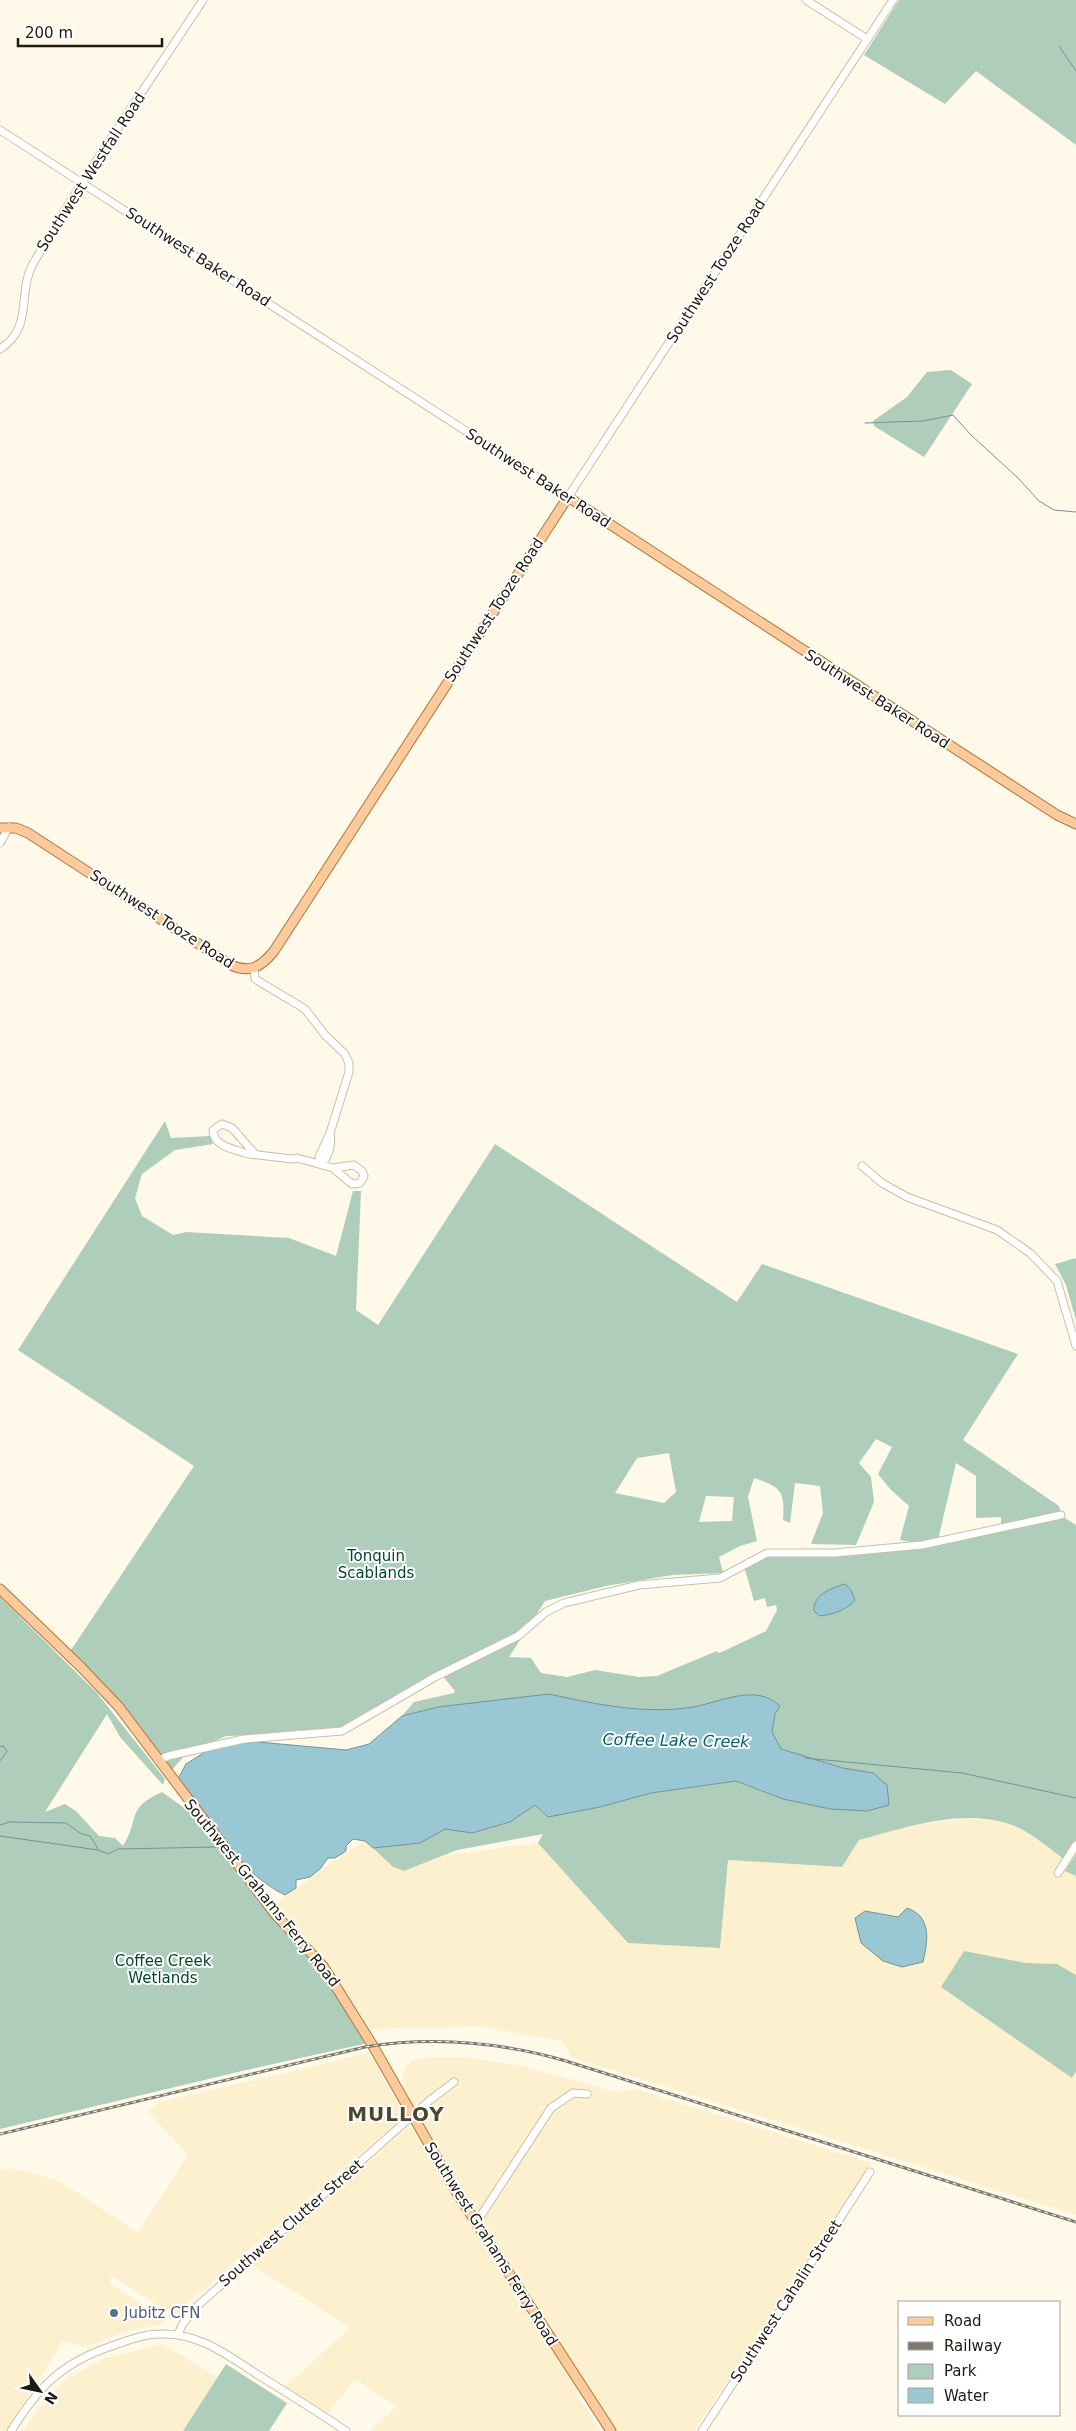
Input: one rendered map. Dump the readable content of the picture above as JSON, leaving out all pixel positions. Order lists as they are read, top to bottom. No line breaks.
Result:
{"streets":{"main road":["Southwest Baker Road","Southwest Tooze Road","Southwest Grahams Ferry Road"],"street":["Southwest Westfall Road","Southwest Clutter Street","Southwest Cahalin Street"]},"crossings":[["Southwest Westfall Road","Southwest Baker Road"],["Southwest Baker Road","Southwest Tooze Road"],["Southwest Grahams Ferry Road","Southwest Clutter Street"]],"districts":["MULLOY"],"water":["Coffee Lake Creek"],"parks":["Tonquin Scablands","Coffee Creek Wetlands"],"places":["Jubitz CFN"],"legend":["Road","Railway","Park","Water"],"scale_bar":"200 m","north":"bottom right"}
